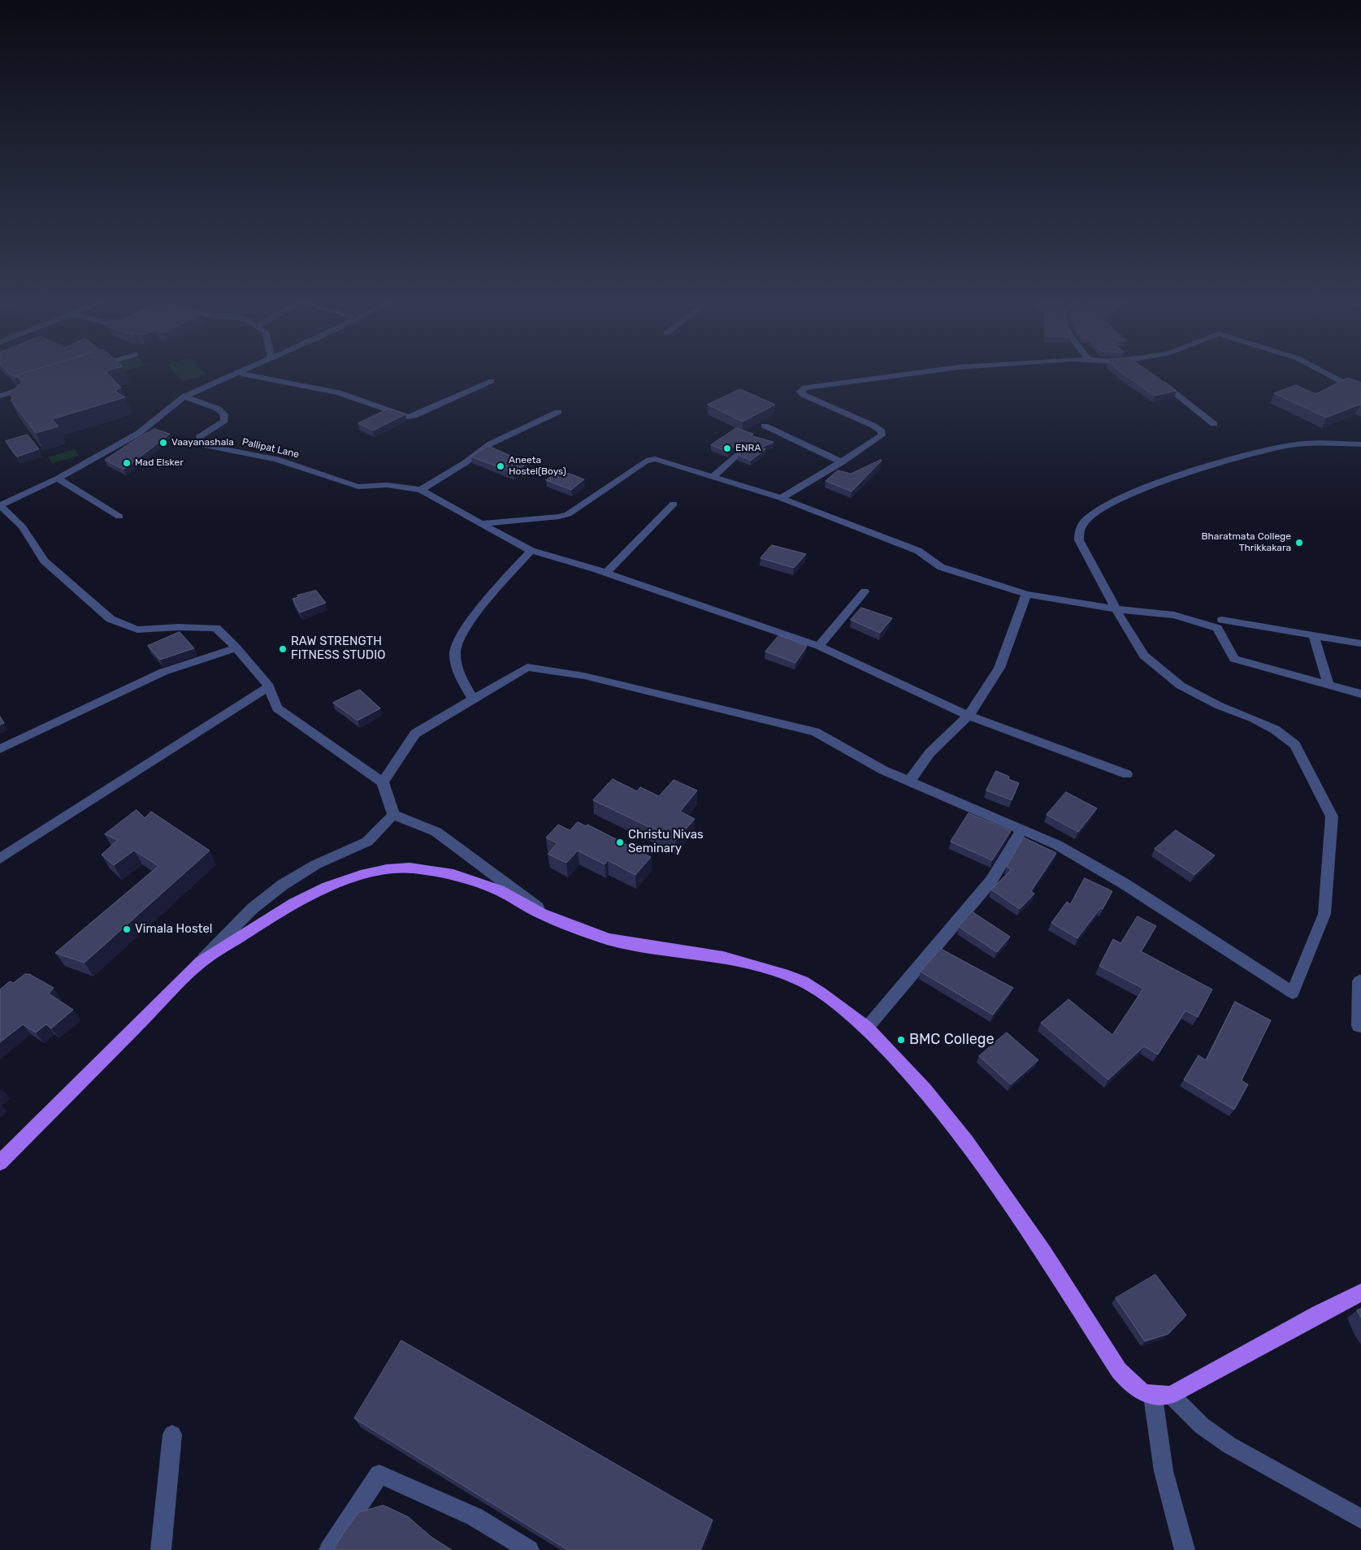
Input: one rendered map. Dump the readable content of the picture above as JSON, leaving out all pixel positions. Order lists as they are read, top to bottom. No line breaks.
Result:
{"streets":{"street":["Pallipat Lane"]},"places":["Vaayanashala","ENRA","Mad Elsker","Aneeta Hostel(Boys)","Bharatmata College Thrikkakara","RAW STRENGTH FITNESS STUDIO","Christu Nivas Seminary","Vimala Hostel","BMC College"]}
